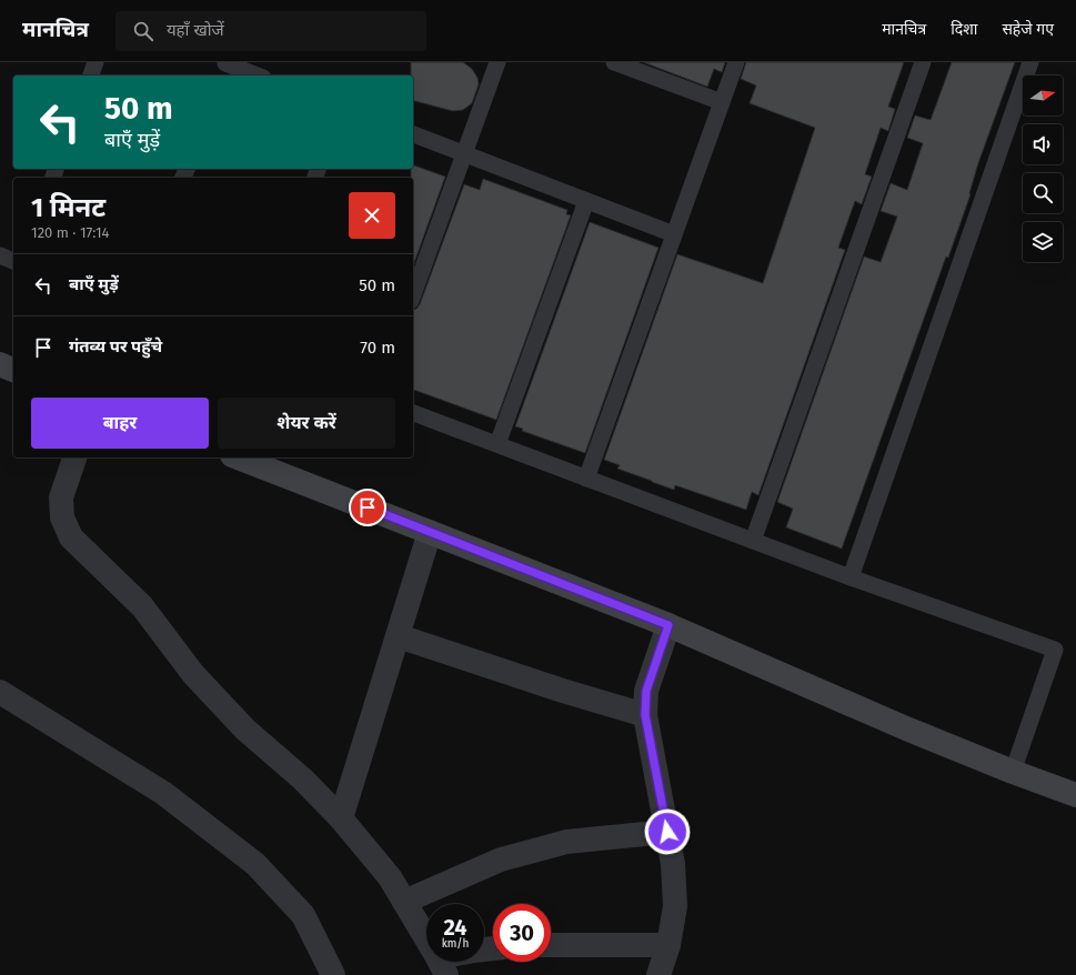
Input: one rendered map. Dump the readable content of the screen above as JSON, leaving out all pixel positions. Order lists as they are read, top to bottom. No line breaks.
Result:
{"north":"right","page":{"header":"मानचित्र","search":"यहाँ खोजें","nav":["मानचित्र","दिशा","सहेजे गए"],"turn":["50 m","बाएँ मुड़ें"],"heading":["1 मिनट","120 m · 17:14"],"list":[{"name":"बाएँ मुड़ें","value":"50 m"},{"name":"गंतव्य पर पहुँचे","value":"70 m"}],"buttons":["बाहर","शेयर करें"],"speed":"24 km/h","limit":"30"}}
